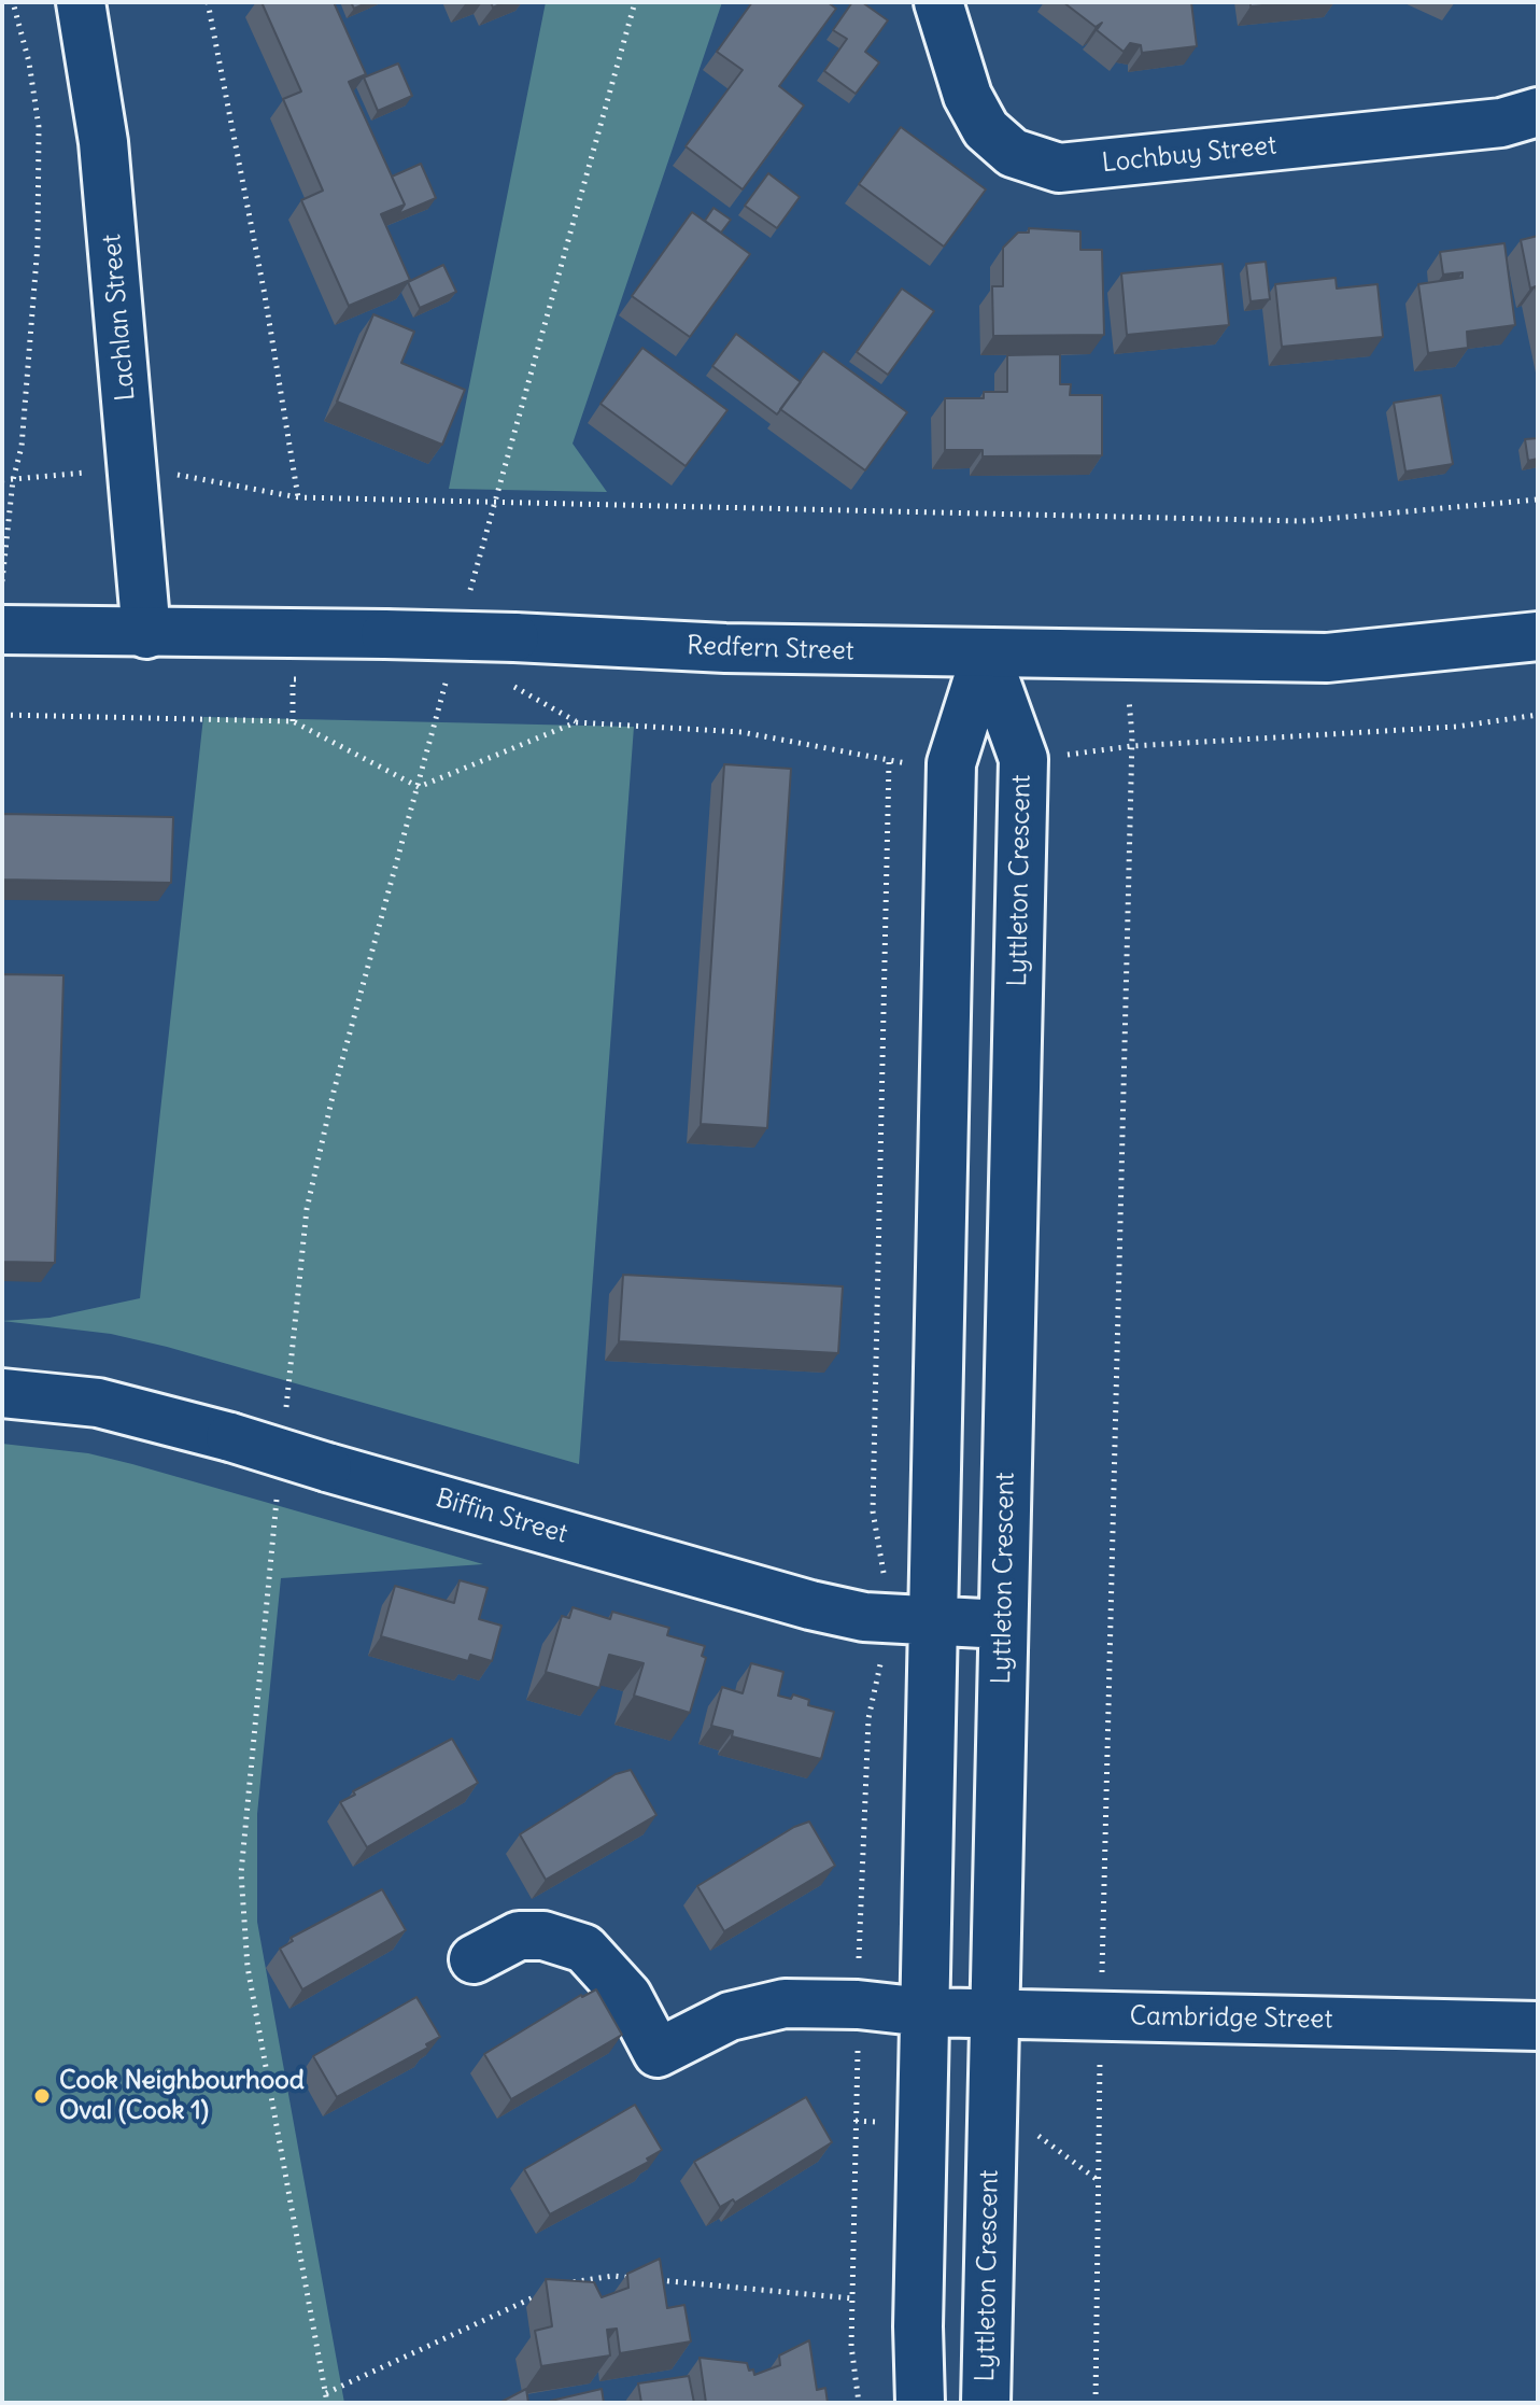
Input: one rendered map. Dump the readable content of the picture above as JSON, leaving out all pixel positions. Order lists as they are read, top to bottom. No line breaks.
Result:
{"streets":{"street":["Lochbuy Street","Lachlan Street","Redfern Street","Lyttleton Crescent","Biffin Street","Cambridge Street"]},"crossings":[["Lachlan Street","Redfern Street"],["Redfern Street","Lyttleton Crescent"],["Lyttleton Crescent","Biffin Street"],["Lyttleton Crescent","Cambridge Street"]],"places":["Cook Neighbourhood Oval (Cook 1)"]}
